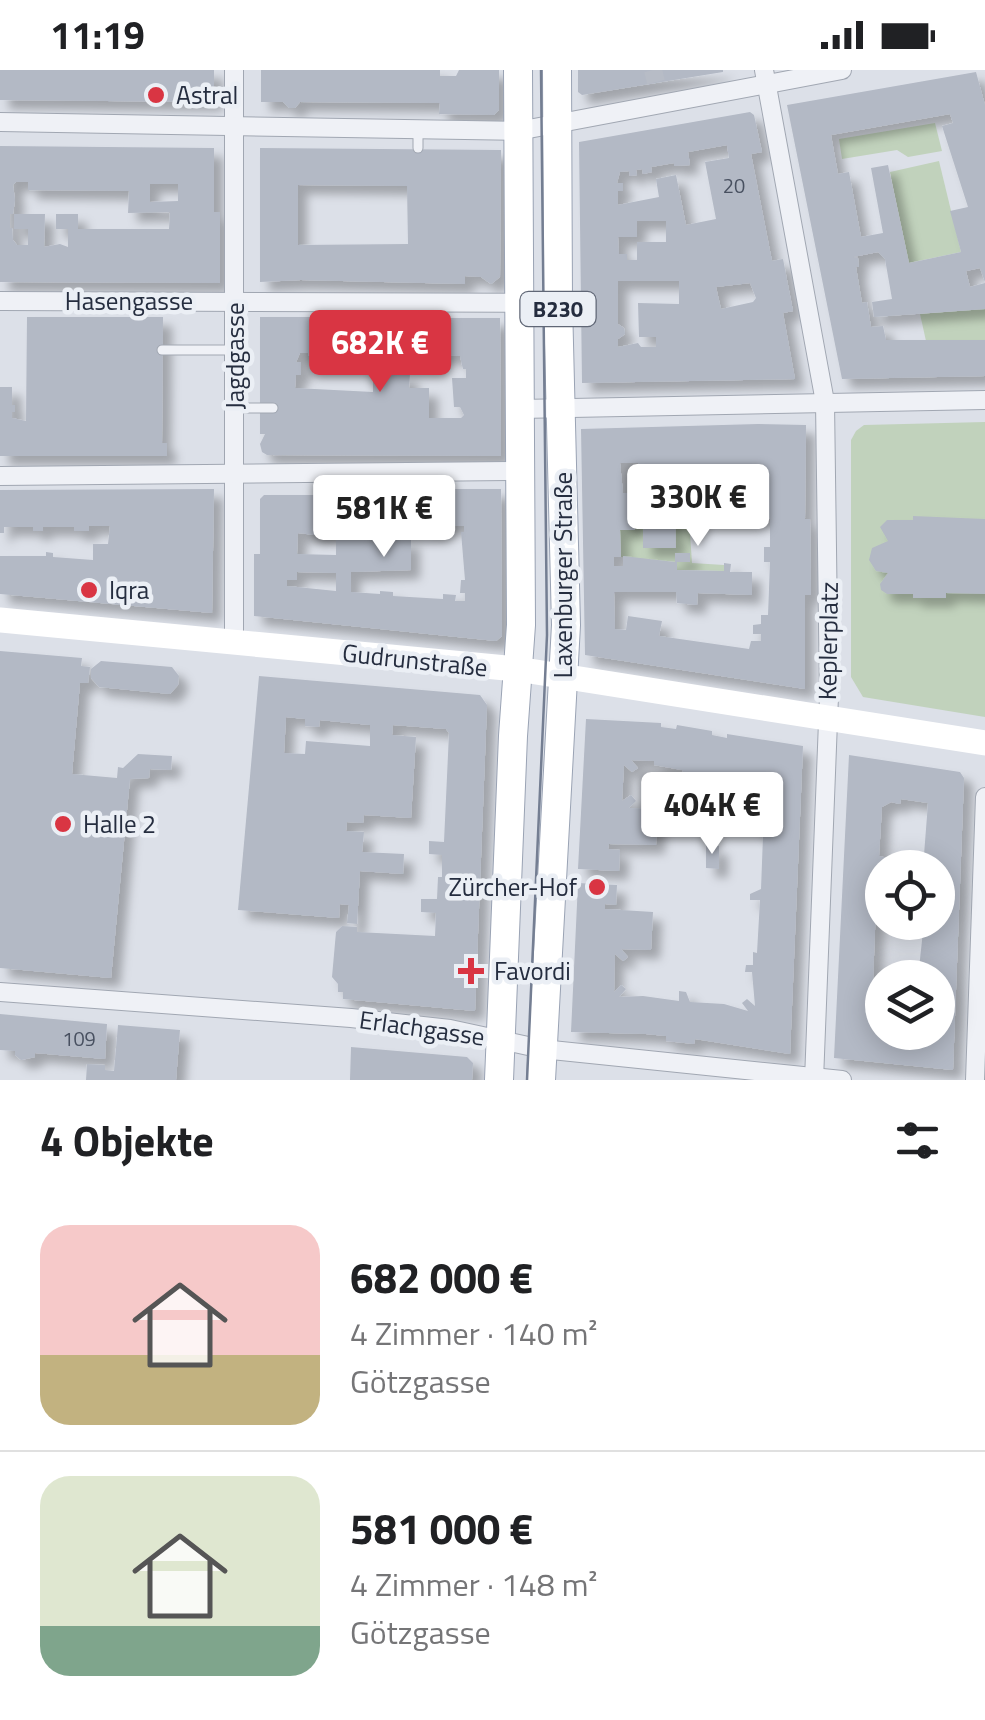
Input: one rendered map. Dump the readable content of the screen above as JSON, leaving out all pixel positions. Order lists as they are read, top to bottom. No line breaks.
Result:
{"streets":{"main road":["B230","Laxenburger Straße","Keplerplatz","Gudrunstraße"],"street":["Hasengasse","Jagdgasse","Erlachgasse"]},"crossings":[["Hasengasse","Jagdgasse"],["Hasengasse","Laxenburger Straße"],["Jagdgasse","Gudrunstraße"],["Laxenburger Straße","Gudrunstraße"],["Laxenburger Straße","Erlachgasse"],["Keplerplatz","Gudrunstraße"]],"places":{"other":["Astral","Iqra","Halle 2","Zürcher-Hof"],"health":["Favordi"]},"house_numbers":["20","109"],"page":{"status":"11:19","price":["682K €","330K €","581K €","404K €"],"heading":"4 Objekte","list":[{"name":"682 000 €","note":"4 Zimmer · 140 m² · Götzgasse"},{"name":"581 000 €","note":"4 Zimmer · 148 m² · Götzgasse"}]}}
